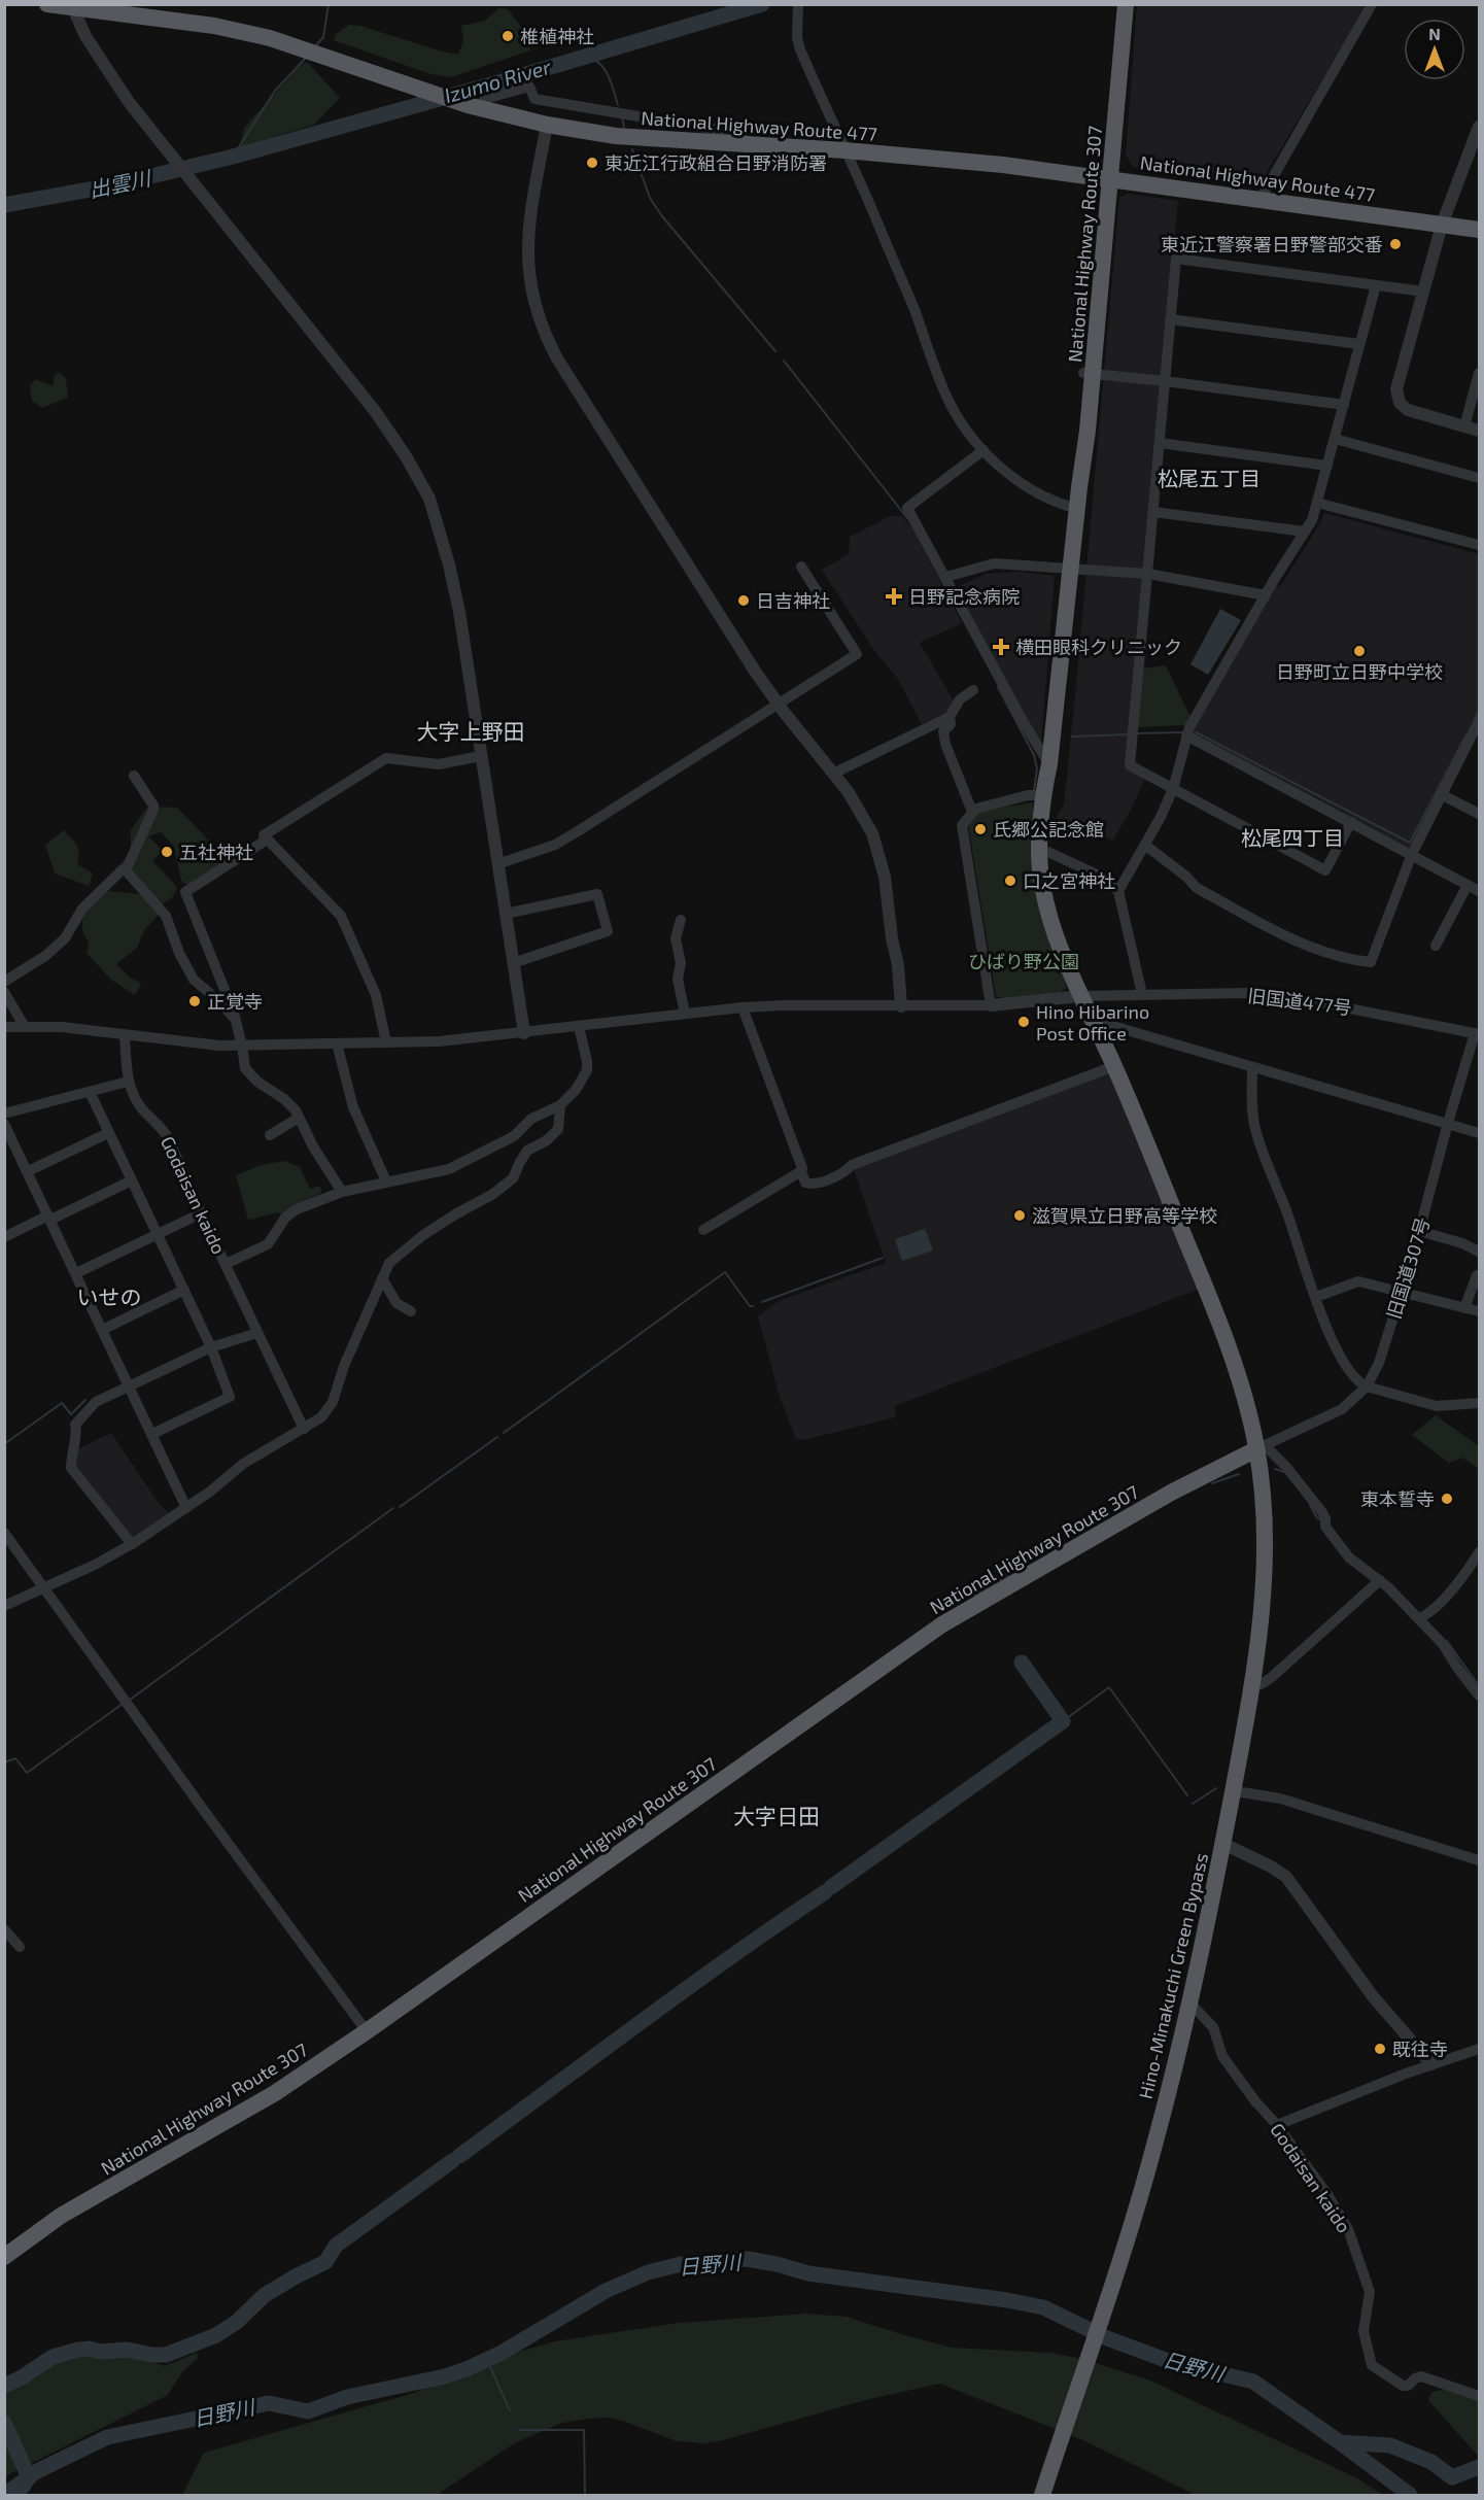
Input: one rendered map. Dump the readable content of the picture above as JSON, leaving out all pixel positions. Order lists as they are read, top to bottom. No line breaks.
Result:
{"streets":{"highway":["National Highway Route 477","National Highway Route 307","Hino-Minakuchi Green Bypass"],"street":["旧国道477号","Godaisan kaido","旧国道307号"]},"crossings":[["National Highway Route 477","National Highway Route 307"],["National Highway Route 307","旧国道477号"],["National Highway Route 307","旧国道307号"],["National Highway Route 307","Hino-Minakuchi Green Bypass"],["旧国道477号","旧国道307号"],["Godaisan kaido","Hino-Minakuchi Green Bypass"],["旧国道307号","Hino-Minakuchi Green Bypass"]],"districts":["松尾五丁目","大字上野田","松尾四丁目","いせの","大字日田"],"water":["Izumo River","出雲川","日野川"],"parks":["ひばり野公園"],"places":{"other":["椎植神社","東近江行政組合日野消防署","東近江警察署日野警部交番","日吉神社","日野町立日野中学校","氏郷公記念館","五社神社","口之宮神社","正覚寺","Hino Hibarino Post Office","滋賀県立日野高等学校","東本誓寺","既往寺"],"health":["日野記念病院","横田眼科クリニック"]},"north":"top"}
